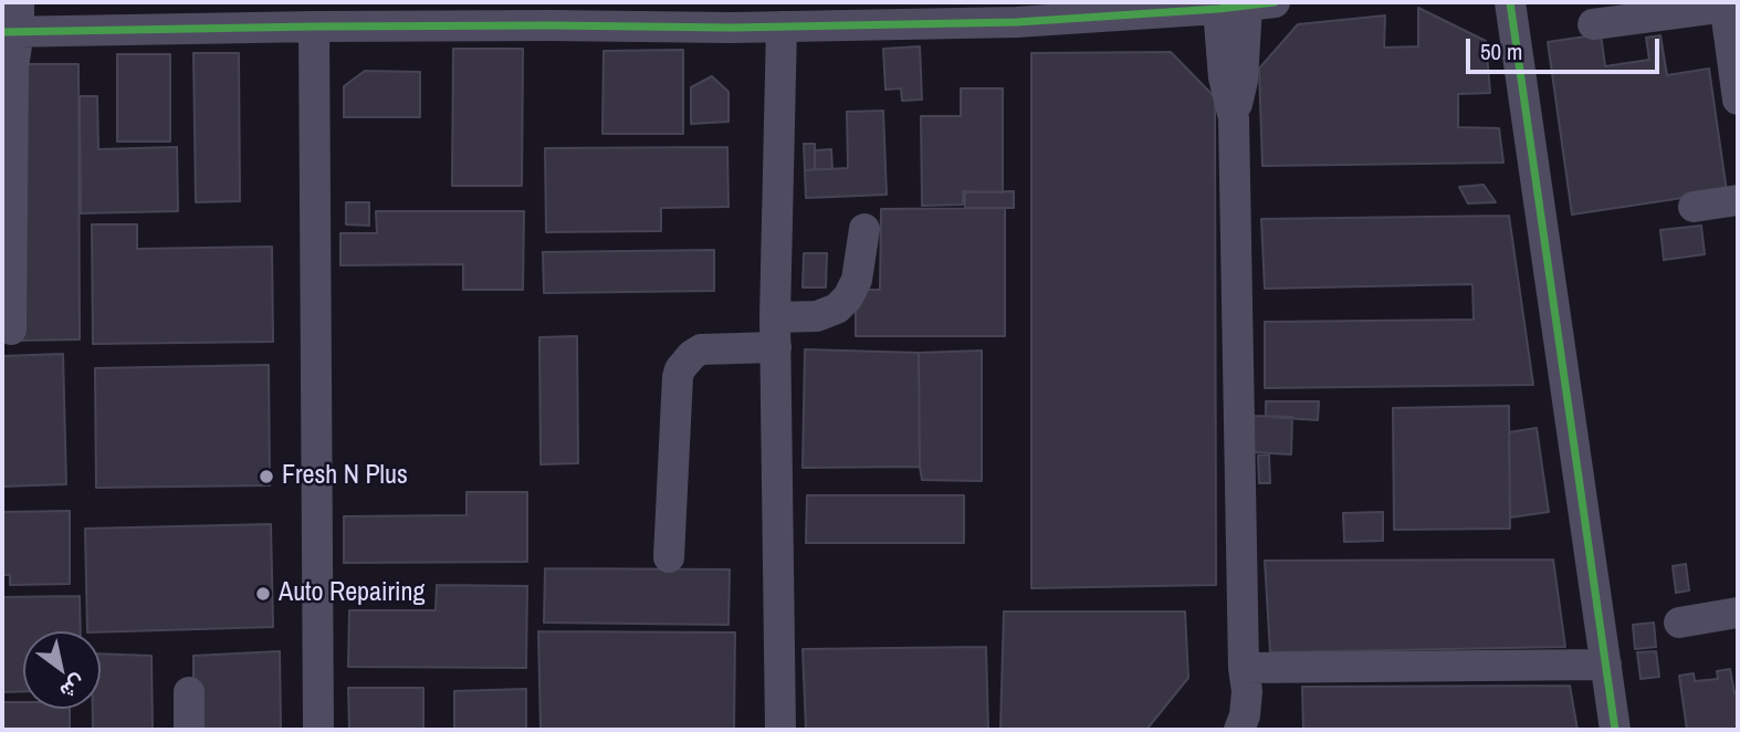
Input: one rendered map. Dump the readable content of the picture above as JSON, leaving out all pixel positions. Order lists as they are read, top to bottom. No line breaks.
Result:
{"places":["Fresh N Plus","Auto Repairing"],"scale_bar":"50 m","north":"bottom right"}
